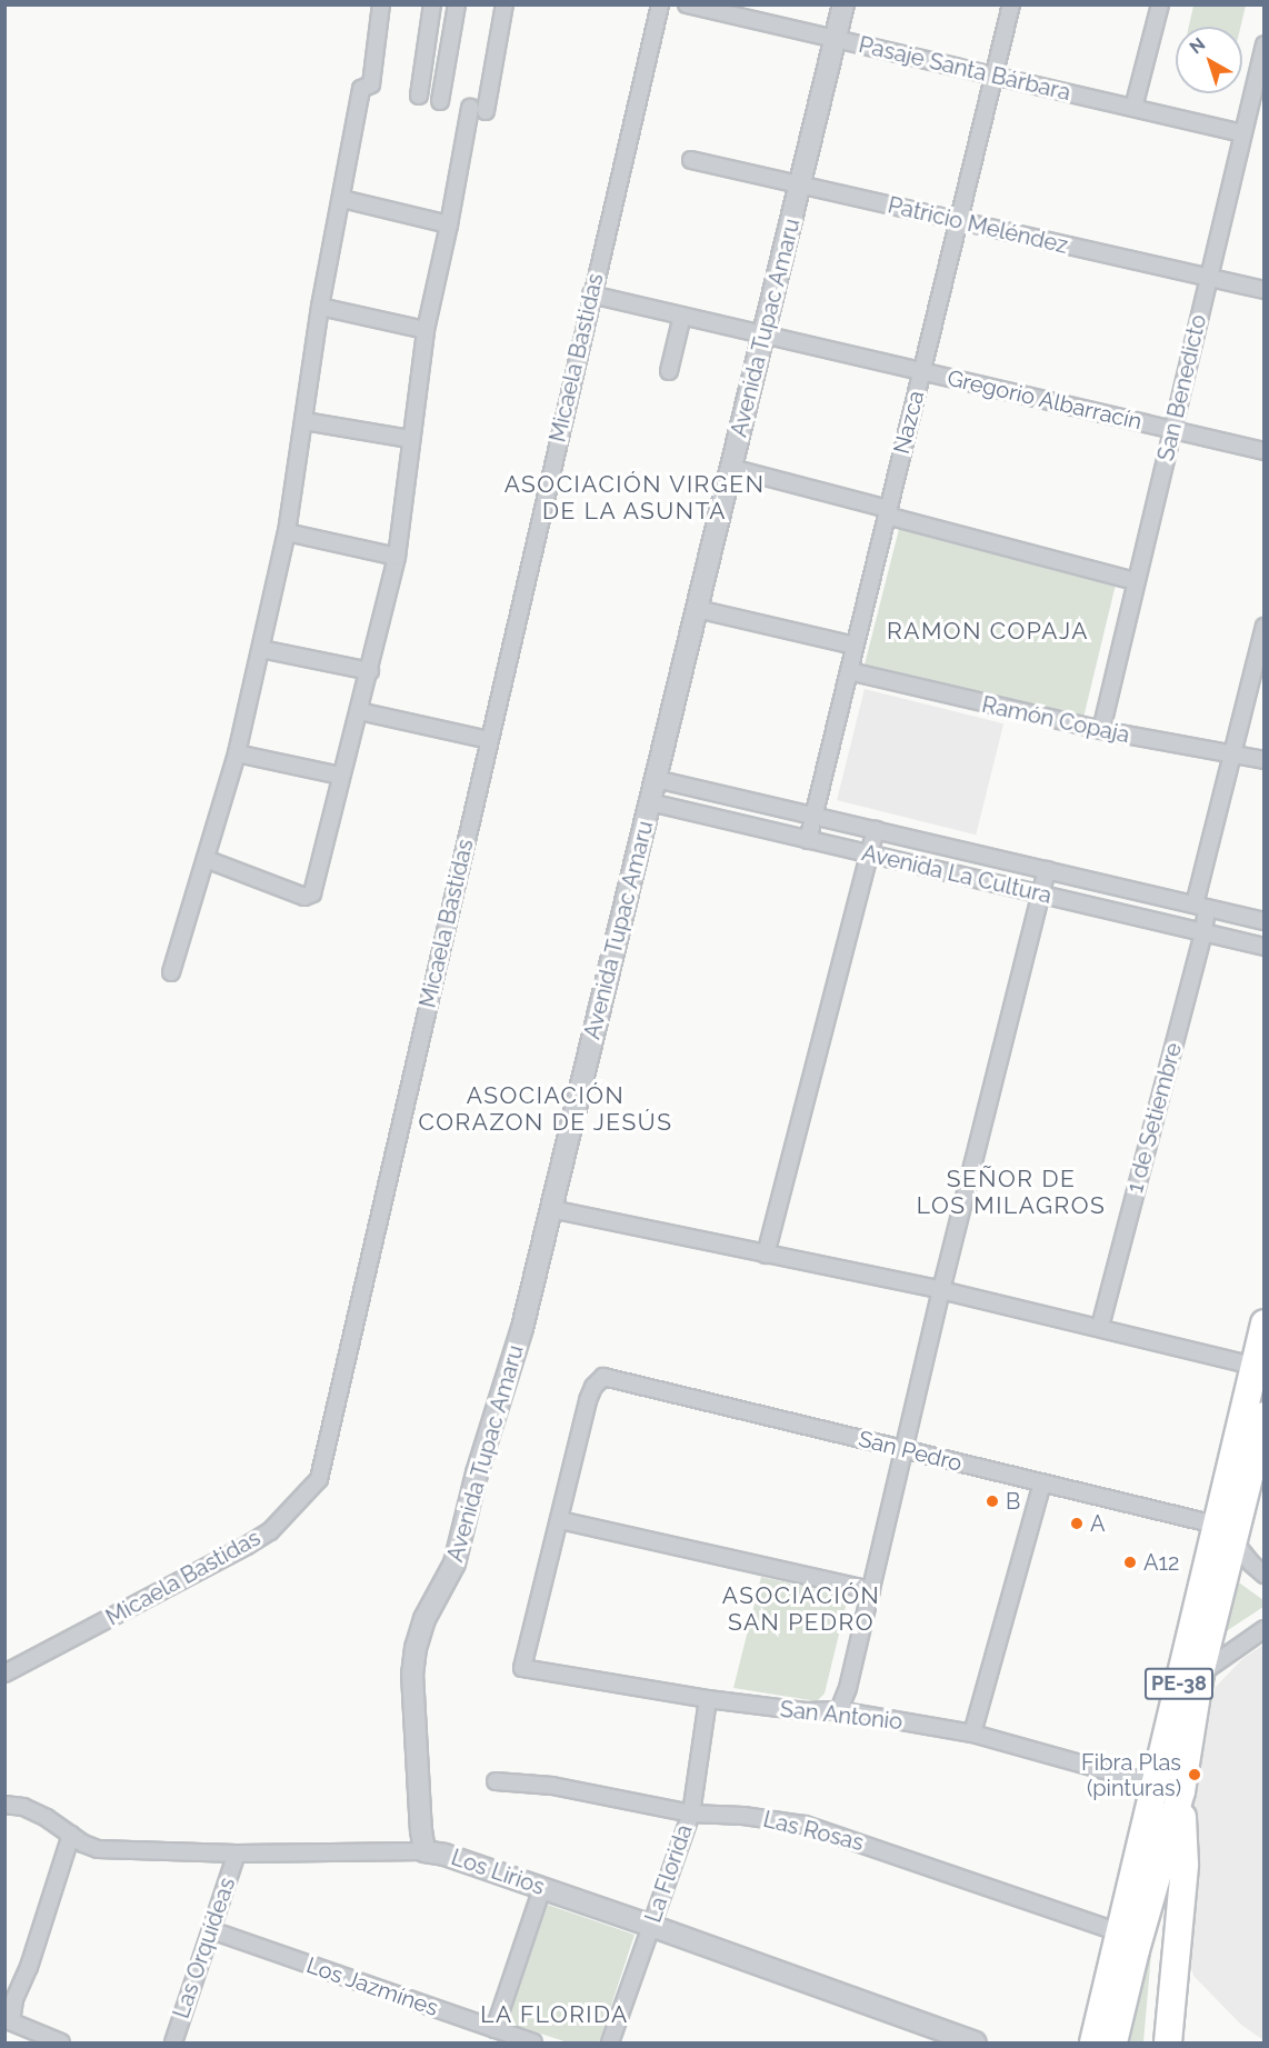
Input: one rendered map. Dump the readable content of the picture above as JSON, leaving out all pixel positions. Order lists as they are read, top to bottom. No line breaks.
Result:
{"streets":{"highway":["PE-38"],"street":["Pasaje Santa Bárbara","Patricio Meléndez","Avenida Tupac Amaru","Micaela Bastidas","San Benedicto","Gregorio Albarracín","Nazca","Ramón Copaja","Avenida La Cultura","1 de Setiembre","San Pedro","San Antonio","Las Rosas","Los Lirios","La Florida","Las Orquídeas","Los Jazmínes"]},"crossings":[["Pasaje Santa Bárbara","Avenida Tupac Amaru"],["Pasaje Santa Bárbara","San Benedicto"],["Pasaje Santa Bárbara","Nazca"],["Patricio Meléndez","Avenida Tupac Amaru"],["Patricio Meléndez","San Benedicto"],["Patricio Meléndez","Nazca"],["Avenida Tupac Amaru","Gregorio Albarracín"],["Avenida Tupac Amaru","Avenida La Cultura"],["Avenida Tupac Amaru","Los Lirios"],["Micaela Bastidas","Gregorio Albarracín"],["San Benedicto","Gregorio Albarracín"],["San Benedicto","Ramón Copaja"],["Gregorio Albarracín","Nazca"],["Nazca","Ramón Copaja"],["Nazca","Avenida La Cultura"],["Ramón Copaja","1 de Setiembre"],["Avenida La Cultura","1 de Setiembre"],["San Pedro","PE-38"],["San Pedro","San Antonio"],["PE-38","San Antonio"],["PE-38","Las Rosas"],["San Antonio","La Florida"],["Las Rosas","La Florida"],["Los Lirios","La Florida"],["Los Lirios","Las Orquídeas"],["Las Orquídeas","Los Jazmínes"]],"districts":["ASOCIACIÓN VIRGEN DE LA ASUNTA","RAMON COPAJA","ASOCIACIÓN CORAZON DE JESÚS","SEÑOR DE LOS MILAGROS","ASOCIACIÓN SAN PEDRO","LA FLORIDA"],"places":["B","A","A12","Fibra Plas (pinturas)"],"north":"top left"}
